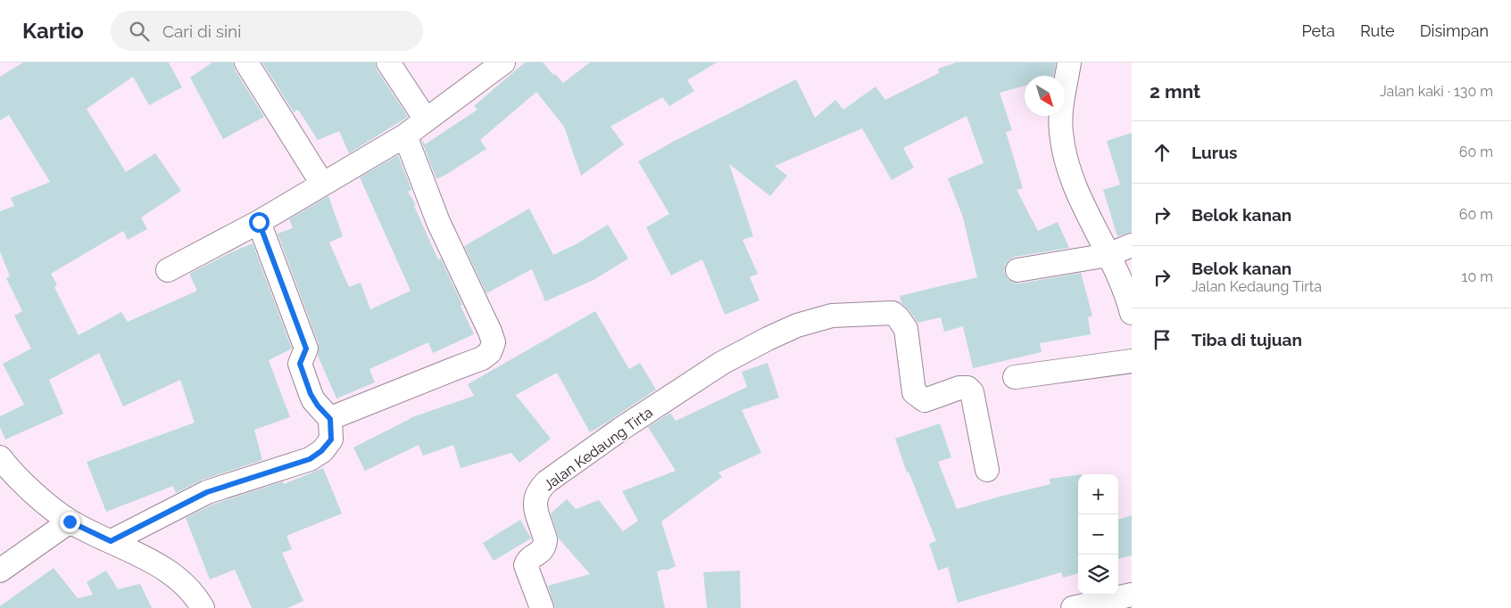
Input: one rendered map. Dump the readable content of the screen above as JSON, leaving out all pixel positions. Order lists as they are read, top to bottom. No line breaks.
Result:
{"streets":{"street":["Jalan Kedaung Tirta"]},"north":"bottom right","page":{"header":"Kartio","search":"Cari di sini","nav":["Peta","Rute","Disimpan"],"heading":["2 mnt","Jalan kaki · 130 m"],"list":[["Lurus","60 m"],["Belok kanan","60 m"],["Belok kanan","Jalan Kedaung Tirta","10 m"],"Tiba di tujuan"],"map_buttons":["+","−"]}}
